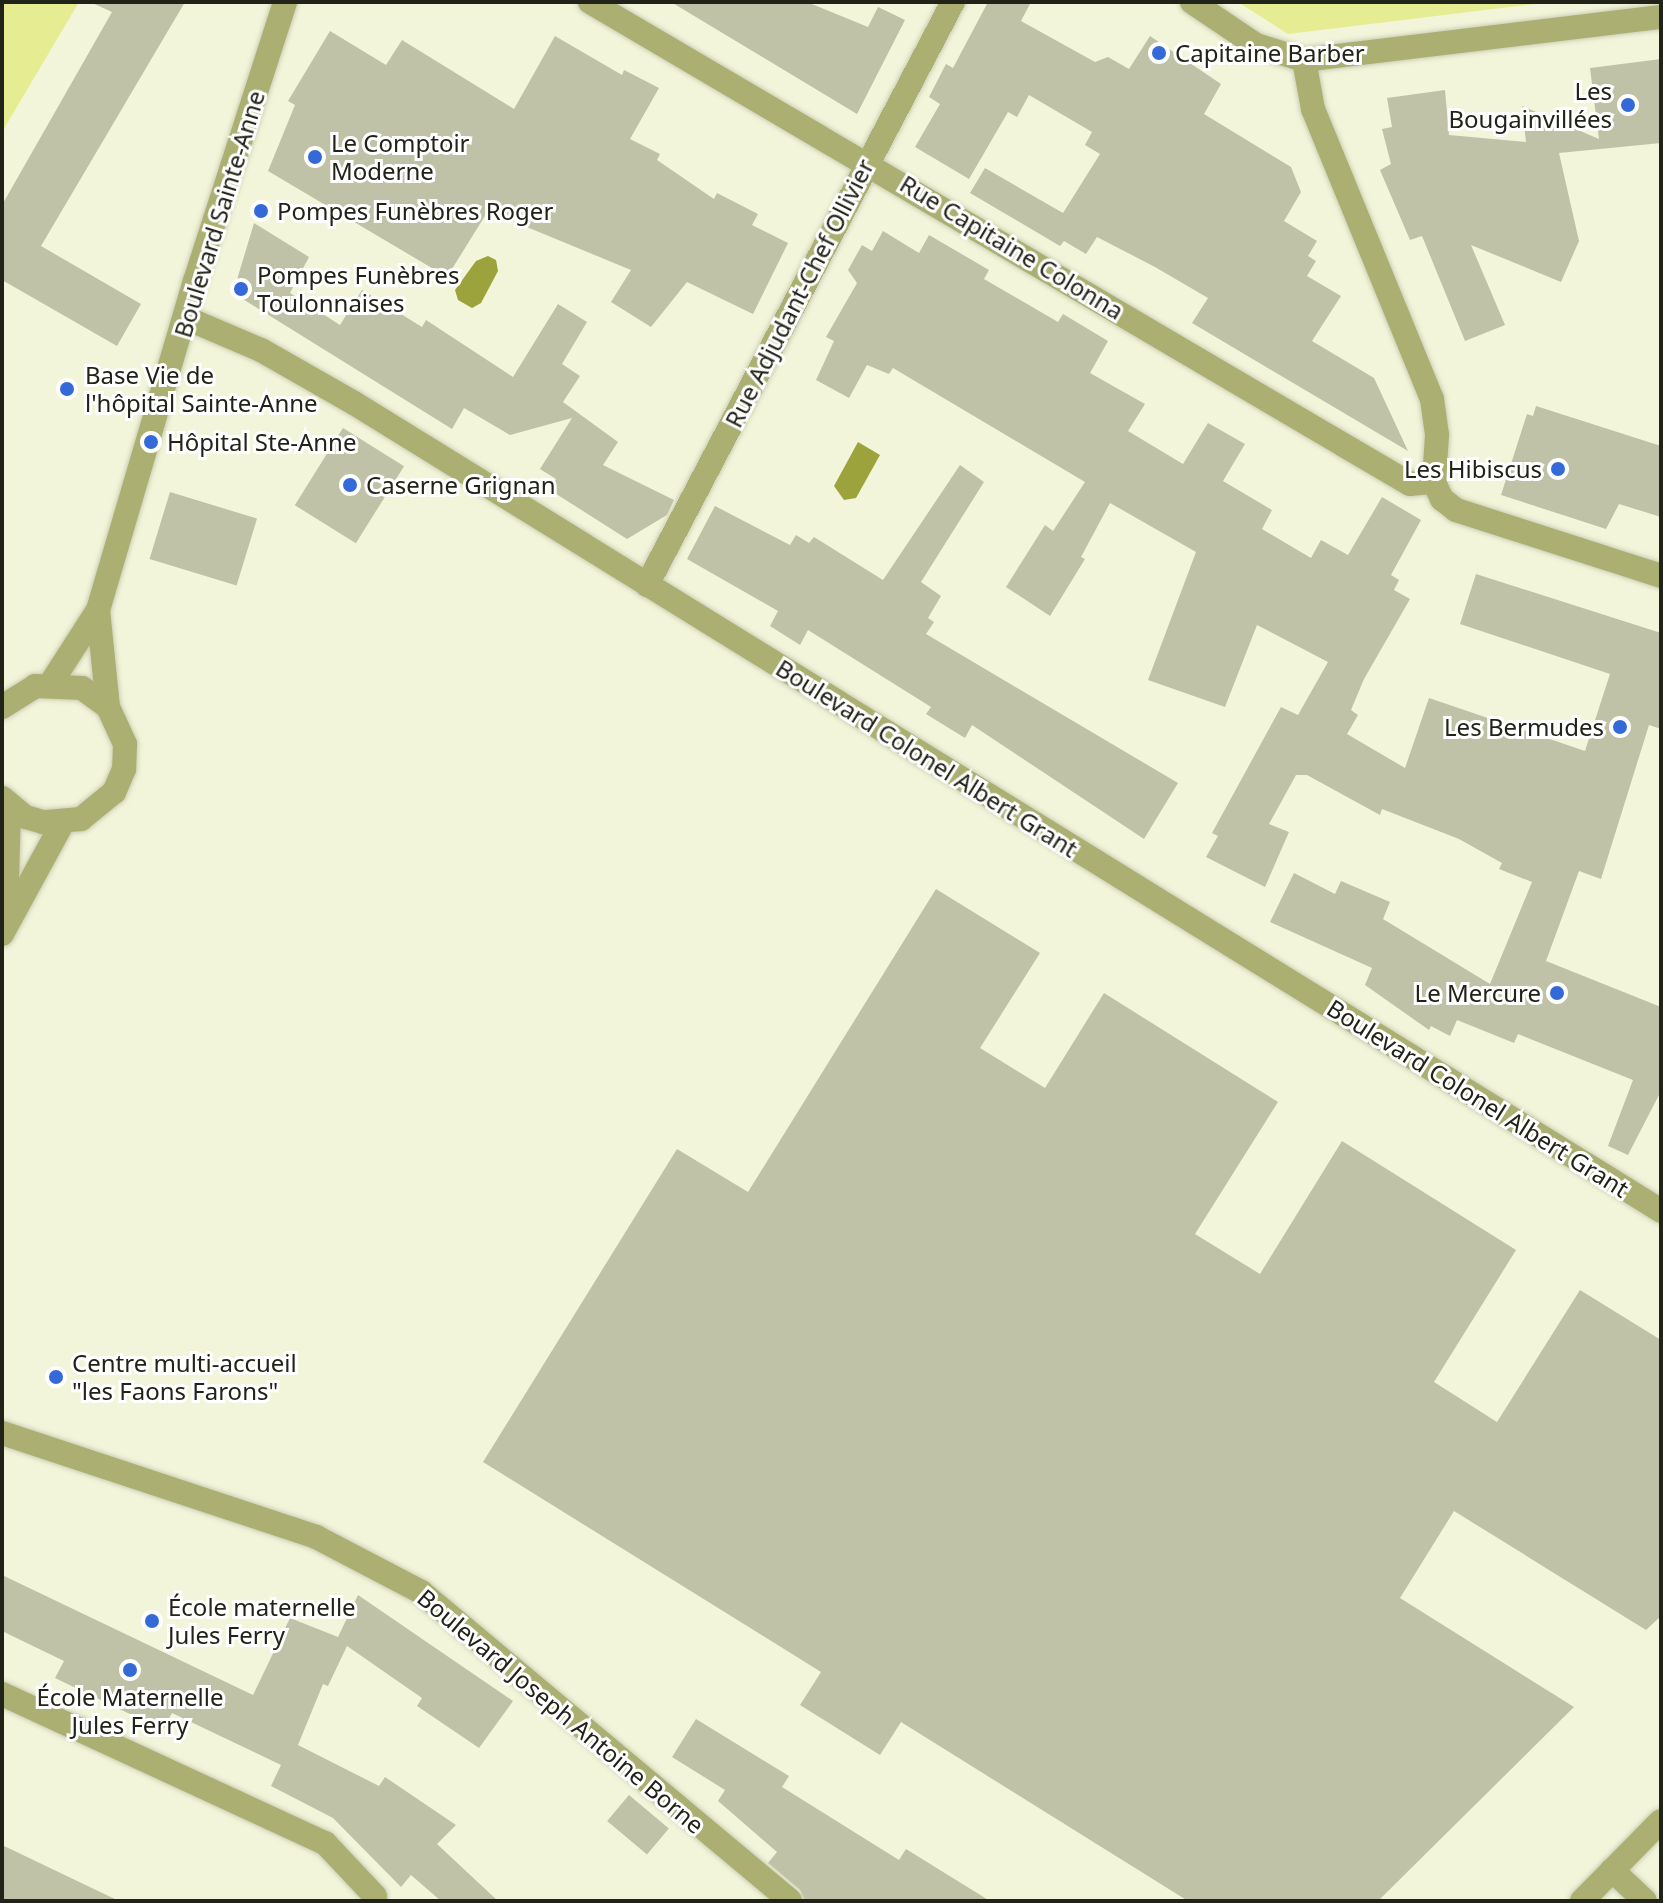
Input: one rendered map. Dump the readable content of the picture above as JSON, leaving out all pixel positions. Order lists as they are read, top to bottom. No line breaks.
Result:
{"streets":{"street":["Boulevard Sainte-Anne","Rue Capitaine Colonna","Rue Adjudant-Chef Ollivier","Boulevard Colonel Albert Grant","Boulevard Joseph Antoine Borne"]},"crossings":[["Boulevard Sainte-Anne","Boulevard Colonel Albert Grant"],["Rue Capitaine Colonna","Rue Adjudant-Chef Ollivier"],["Rue Adjudant-Chef Ollivier","Boulevard Colonel Albert Grant"]],"places":["Capitaine Barber","Les Bougainvillées","Le Comptoir Moderne","Pompes Funèbres Roger","Pompes Funèbres Toulonnaises","Base Vie de l'hôpital Sainte-Anne","Hôpital Ste-Anne","Les Hibiscus","Caserne Grignan","Les Bermudes","Le Mercure","Centre multi-accueil \"les Faons Farons\"","École maternelle Jules Ferry","École Maternelle Jules Ferry"]}
